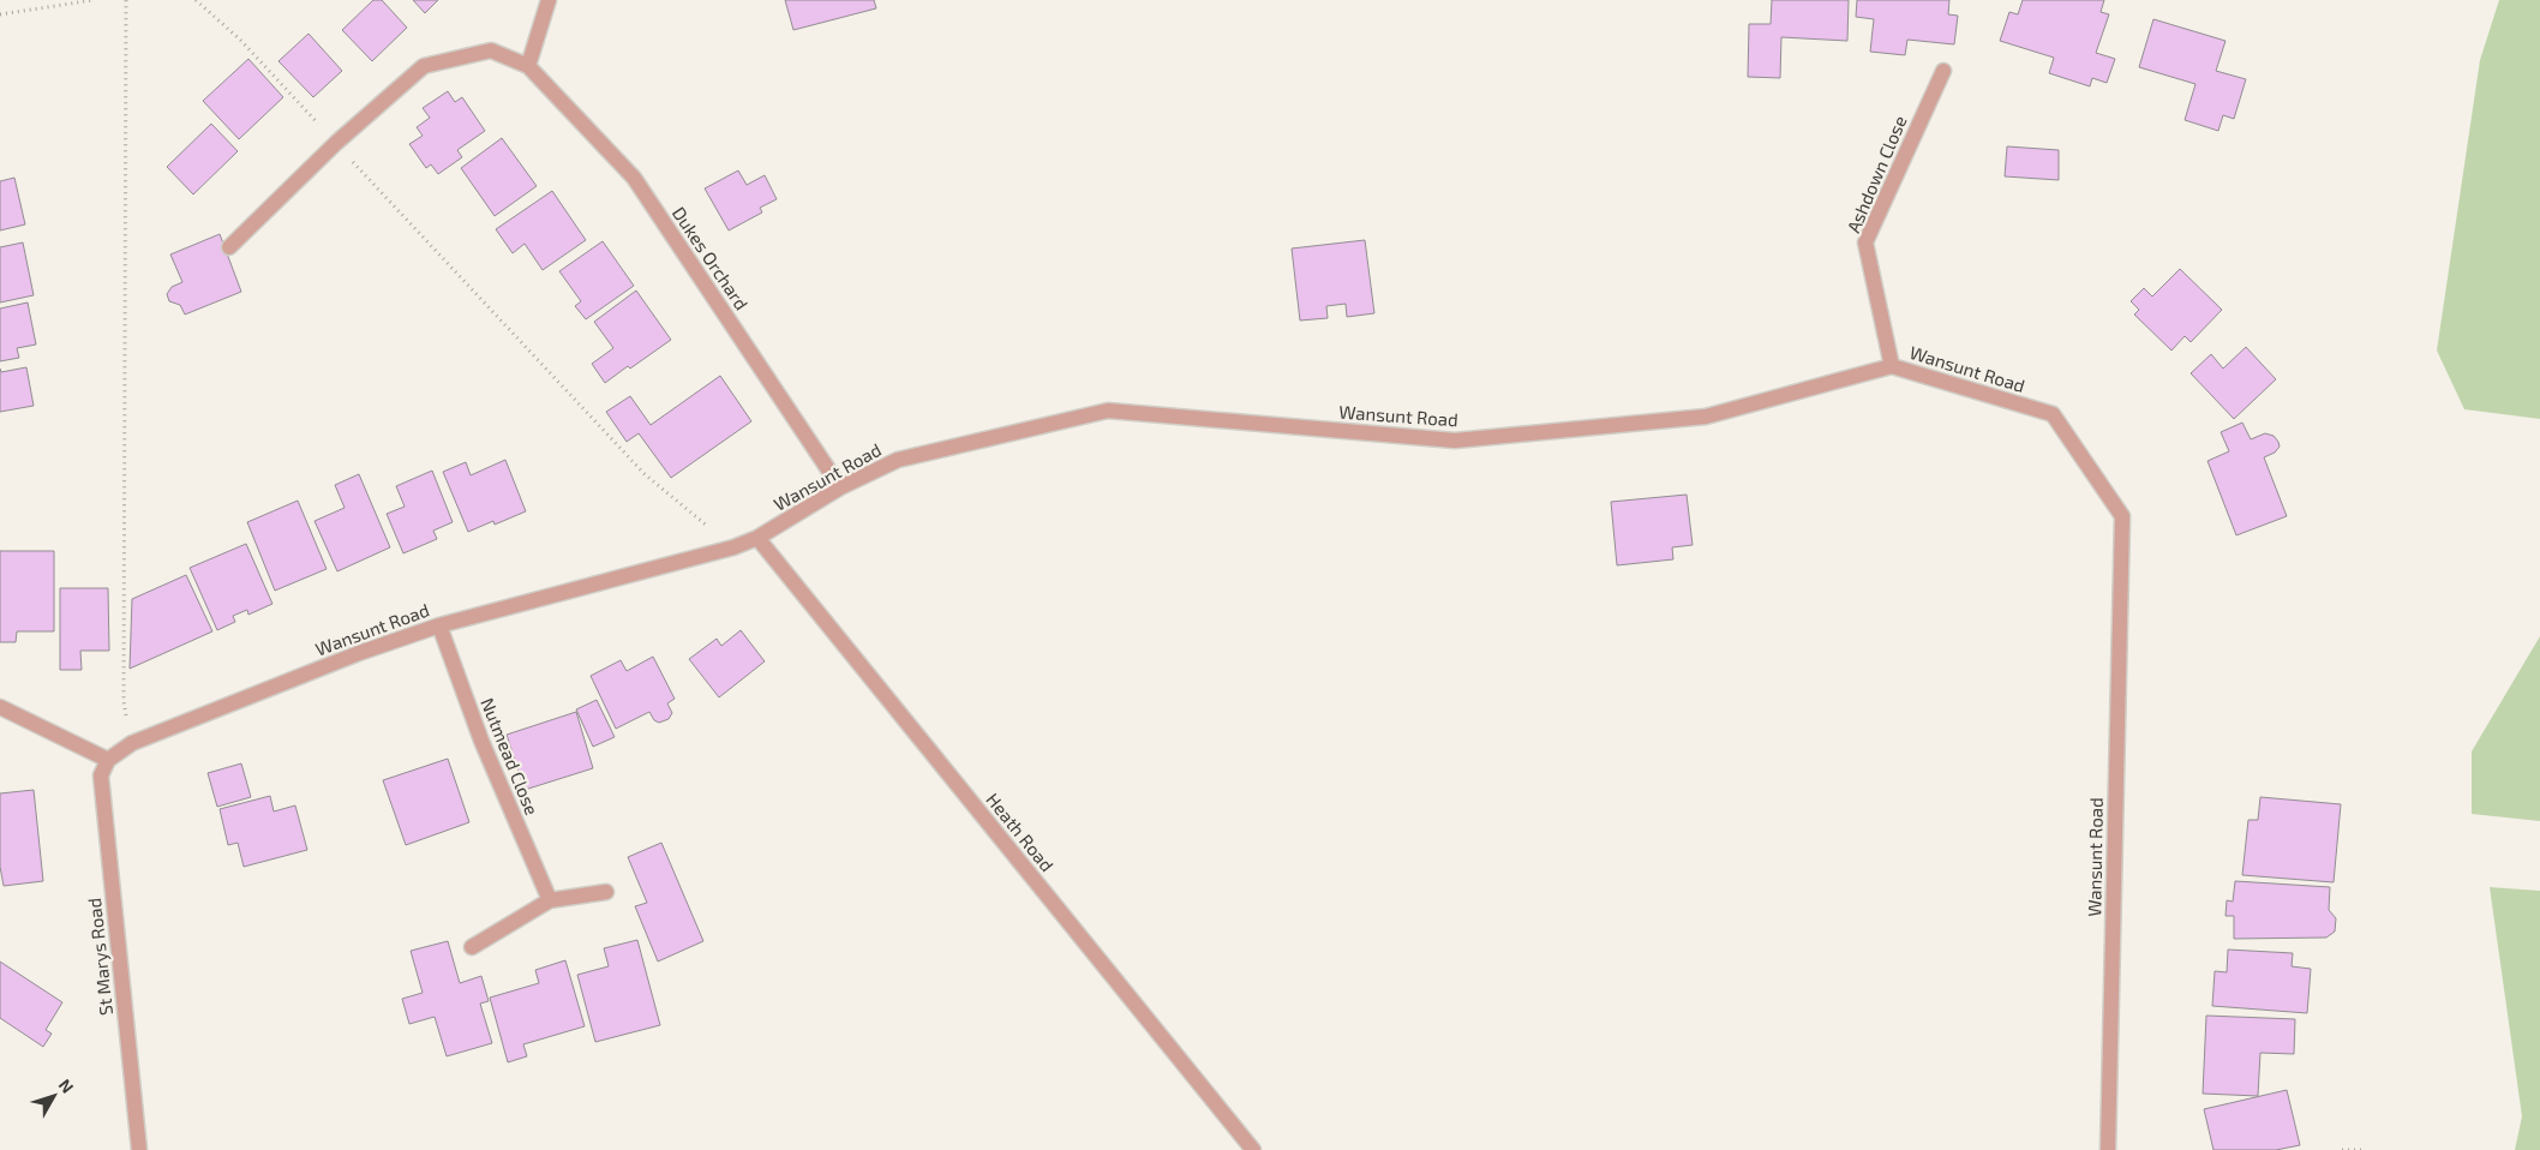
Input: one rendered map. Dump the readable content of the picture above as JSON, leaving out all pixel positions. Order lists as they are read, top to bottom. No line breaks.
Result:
{"streets":{"street":["Ashdown Close","Dukes Orchard","Wansunt Road","Nutmead Close","Heath Road","St Marys Road"]},"crossings":[["Ashdown Close","Wansunt Road"],["Dukes Orchard","Wansunt Road"],["Wansunt Road","Nutmead Close"],["Wansunt Road","Heath Road"],["Wansunt Road","St Marys Road"]],"north":"top right"}
